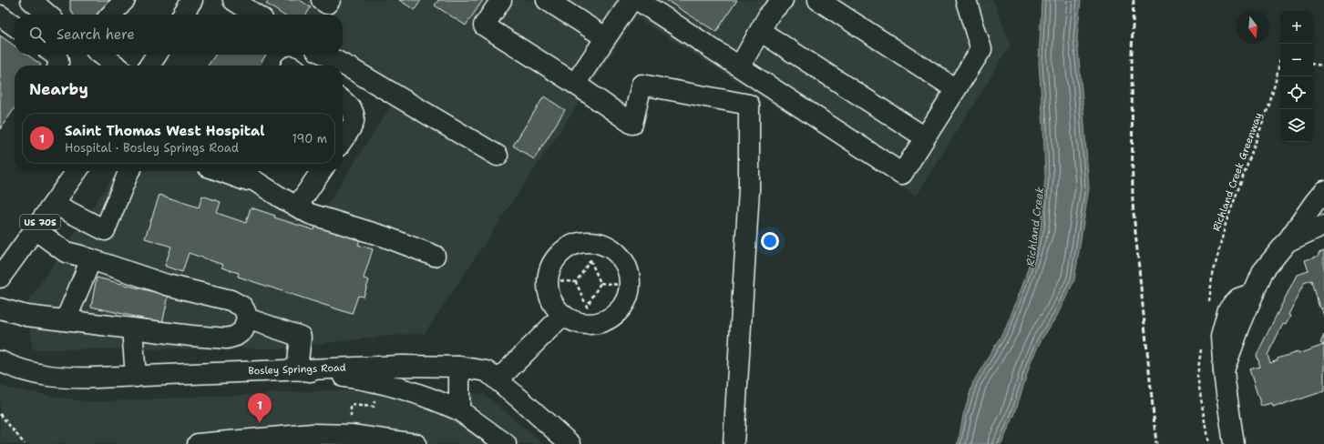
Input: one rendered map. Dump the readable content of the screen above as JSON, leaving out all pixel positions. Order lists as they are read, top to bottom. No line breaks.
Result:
{"streets":{"street":["US 70S","Bosley Springs Road"],"path":["Richland Creek Greenway"]},"water":["Richland Creek"],"north":"bottom","page":{"map_buttons":["+","−"],"search":"Search here","heading":"Nearby","list":[{"mark":"1","name":"Saint Thomas West Hospital","note":"Hospital · Bosley Springs Road","value":"190 m"}],"pins":"1"}}
